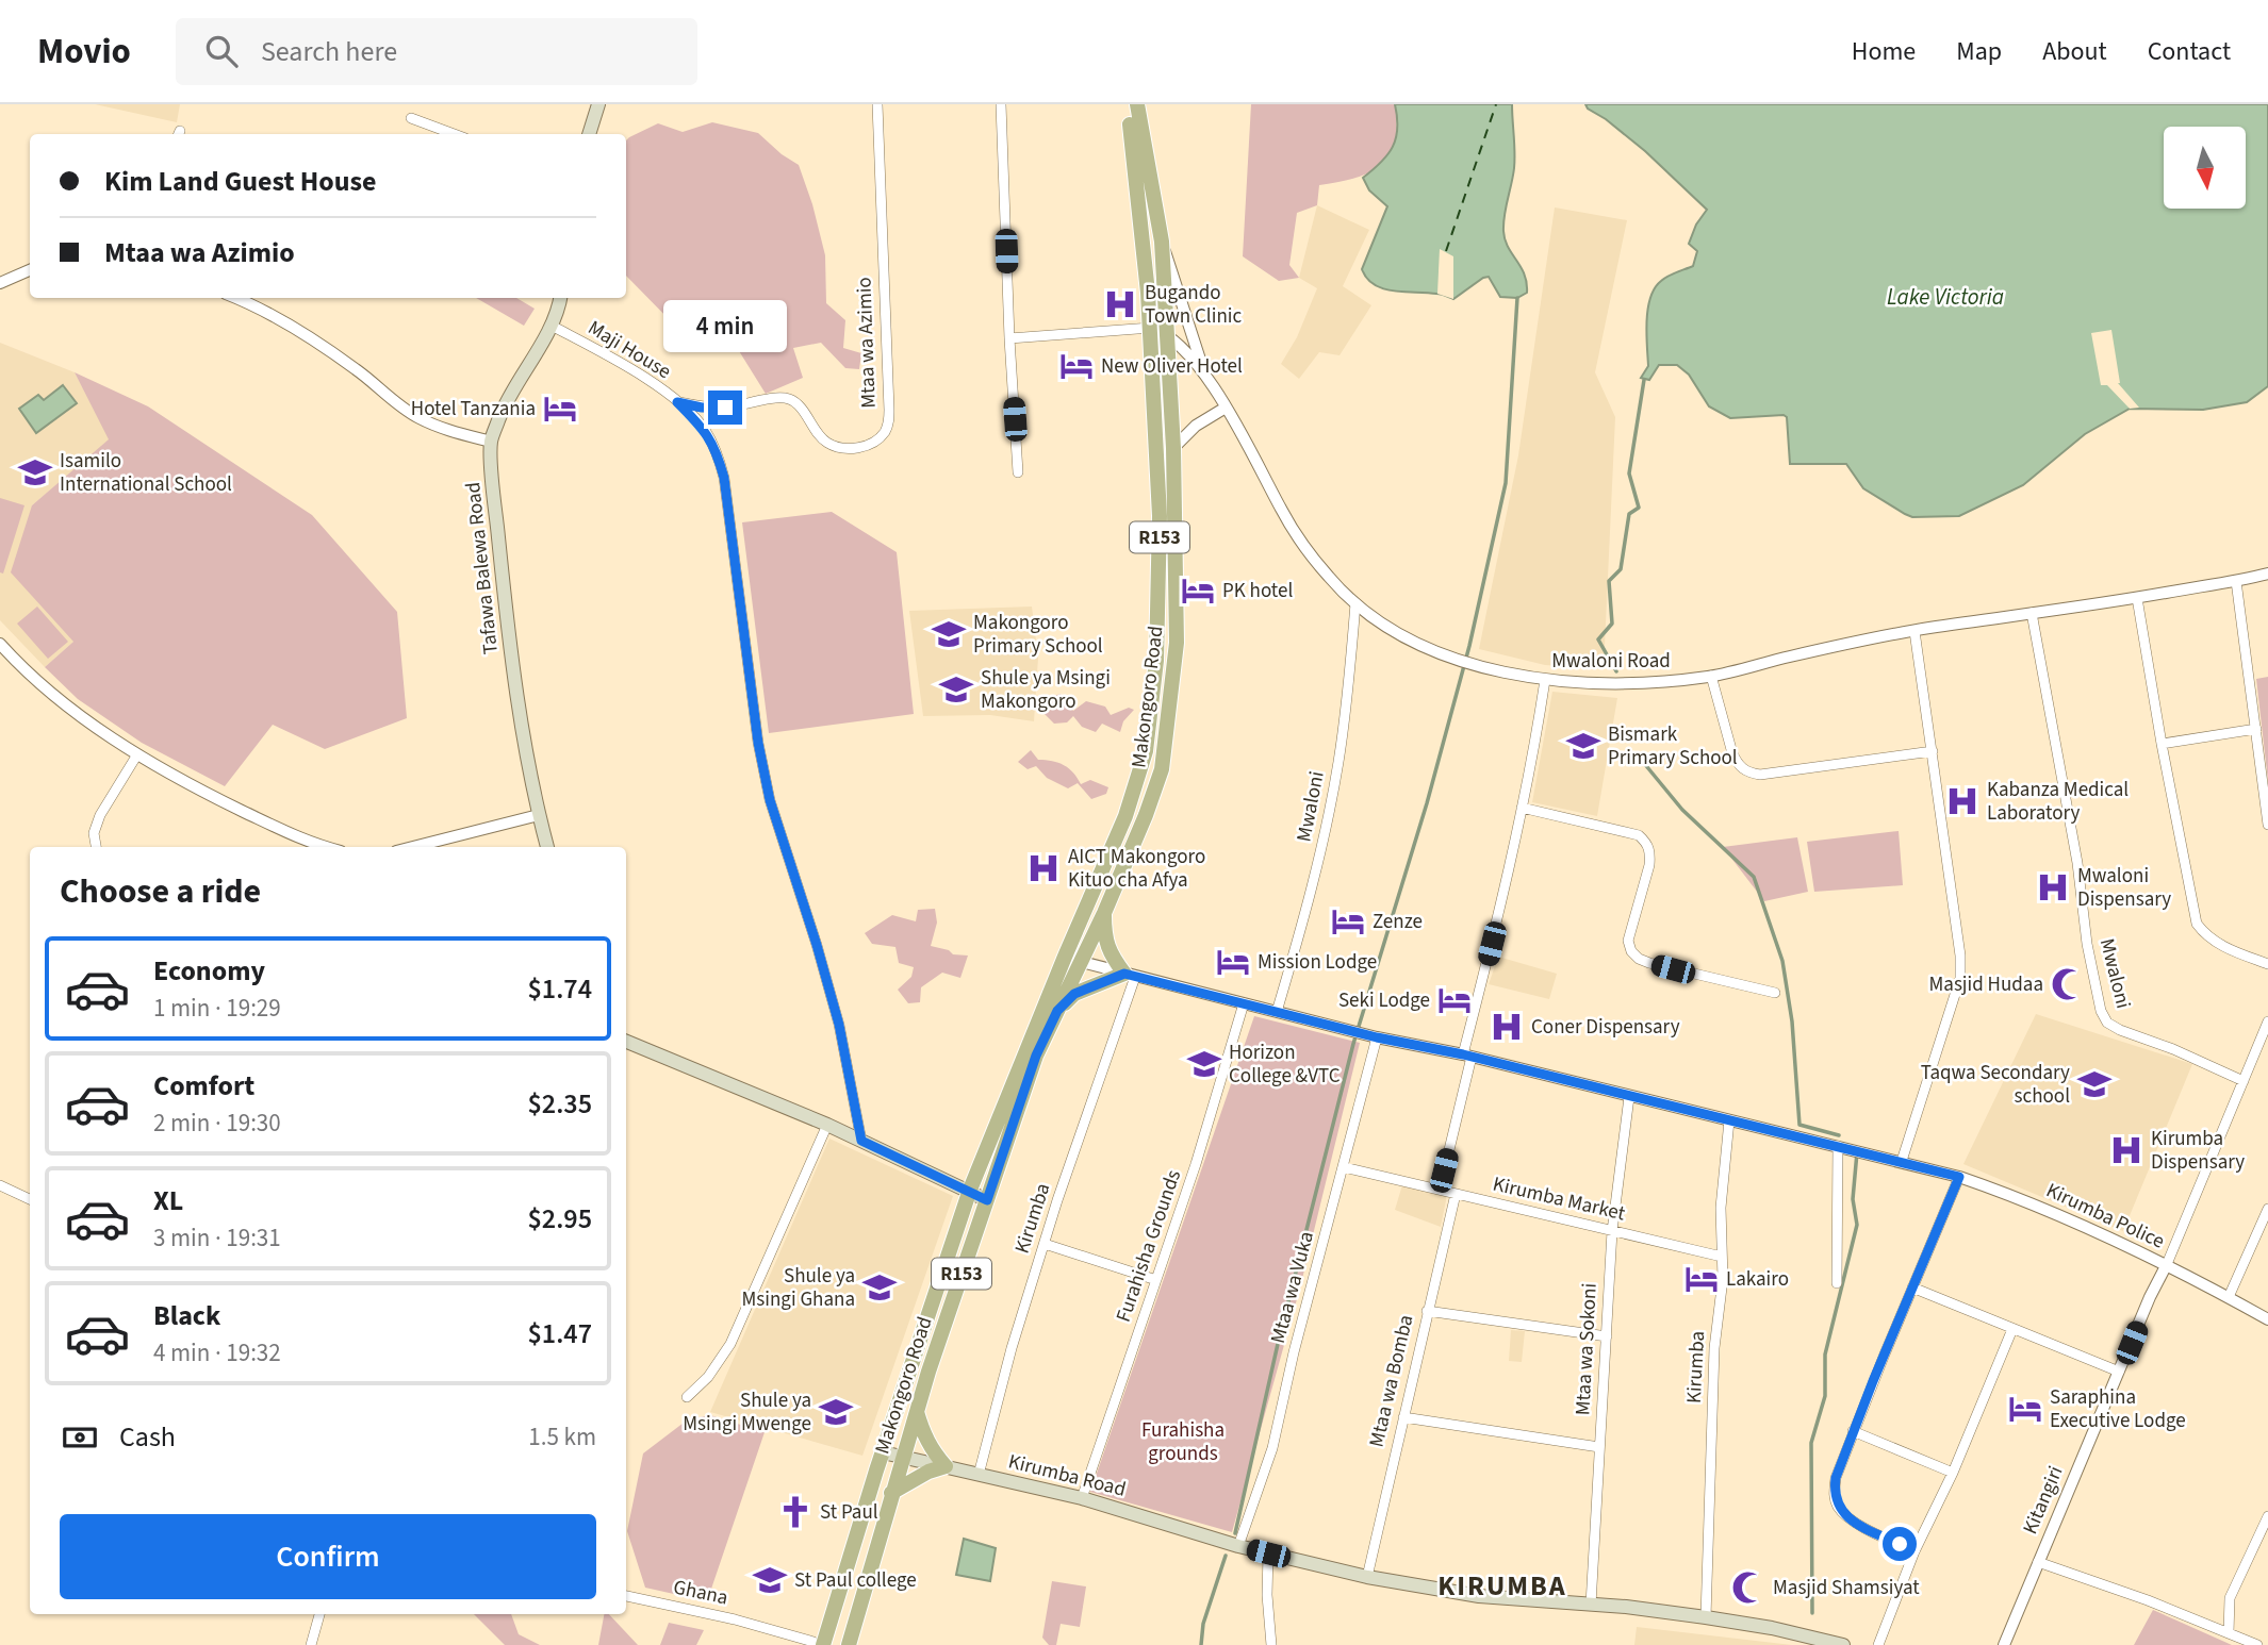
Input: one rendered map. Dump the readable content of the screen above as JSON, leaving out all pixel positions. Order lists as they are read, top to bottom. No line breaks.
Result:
{"streets":{"main road":["R153","Tafawa Balewa Road","Makongoro Road","Kirumba Road"],"street":["Mtaa wa Azimio","Maji House","Mwaloni Road","Mwaloni","Kirumba Market","Kirumba Police","Kirumba","Furahisha Grounds","Mtaa wa Vuka","Mtaa wa Sokoni","Mtaa wa Bomba","Kitangiri","Ghana"]},"crossings":[["Mtaa wa Azimio","Maji House"],["Maji House","Tafawa Balewa Road"],["Mwaloni Road","Makongoro Road"],["Mwaloni Road","Mwaloni"],["Makongoro Road","Kirumba Police"],["Makongoro Road","Kirumba Road"],["Makongoro Road","Ghana"],["Mwaloni","Kirumba Police"],["Kirumba Market","Kirumba"],["Kirumba Market","Mtaa wa Vuka"],["Kirumba Market","Mtaa wa Sokoni"],["Kirumba Market","Mtaa wa Bomba"],["Kirumba Police","Kirumba"],["Kirumba Police","Furahisha Grounds"],["Kirumba Police","Mtaa wa Vuka"],["Kirumba Police","Mtaa wa Sokoni"],["Kirumba Police","Kitangiri"],["Kirumba","Kirumba Road"],["Furahisha Grounds","Kirumba Road"],["Mtaa wa Vuka","Kirumba Road"],["Mtaa wa Sokoni","Kirumba Road"],["Mtaa wa Bomba","Kirumba Road"]],"districts":["KIRUMBA"],"water":["Lake Victoria"],"parks":["Furahisha grounds"],"places":{"hospital":["Bugando Town Clinic","Kabanza Medical Laboratory","AICT Makongoro Kituo cha Afya","Mwaloni Dispensary","Coner Dispensary","Kirumba Dispensary"],"hotel":["New Oliver Hotel","Hotel Tanzania","PK hotel","Zenze","Mission Lodge","Seki Lodge","Lakairo","Saraphina Executive Lodge"],"school or university":["Isamilo International School","Makongoro Primary School","Shule ya Msingi Makongoro","Bismark Primary School","Horizon College &VTC","Taqwa Secondary school","Shule ya Msingi Ghana","Shule ya Msingi Mwenge","St Paul college"],"mosque":["Masjid Hudaa","Masjid Shamsiyat"],"church":["St Paul"]},"north":"bottom","page":{"header":"Movio","search":"Search here","nav":["Home","Map","About","Contact"],"banner":["Kim Land Guest House","Mtaa wa Azimio"],"bubble":"4 min","heading":"Choose a ride","list":[{"name":"Economy","note":"1 min · 19:29","value":"$1.74"},{"name":"Comfort","note":"2 min · 19:30","value":"$2.35"},{"name":"XL","note":"3 min · 19:31","value":"$2.95"},{"name":"Black","note":"4 min · 19:32","value":"$1.47"}],"pay":["Cash","1.5 km"],"buttons":"Confirm"}}
